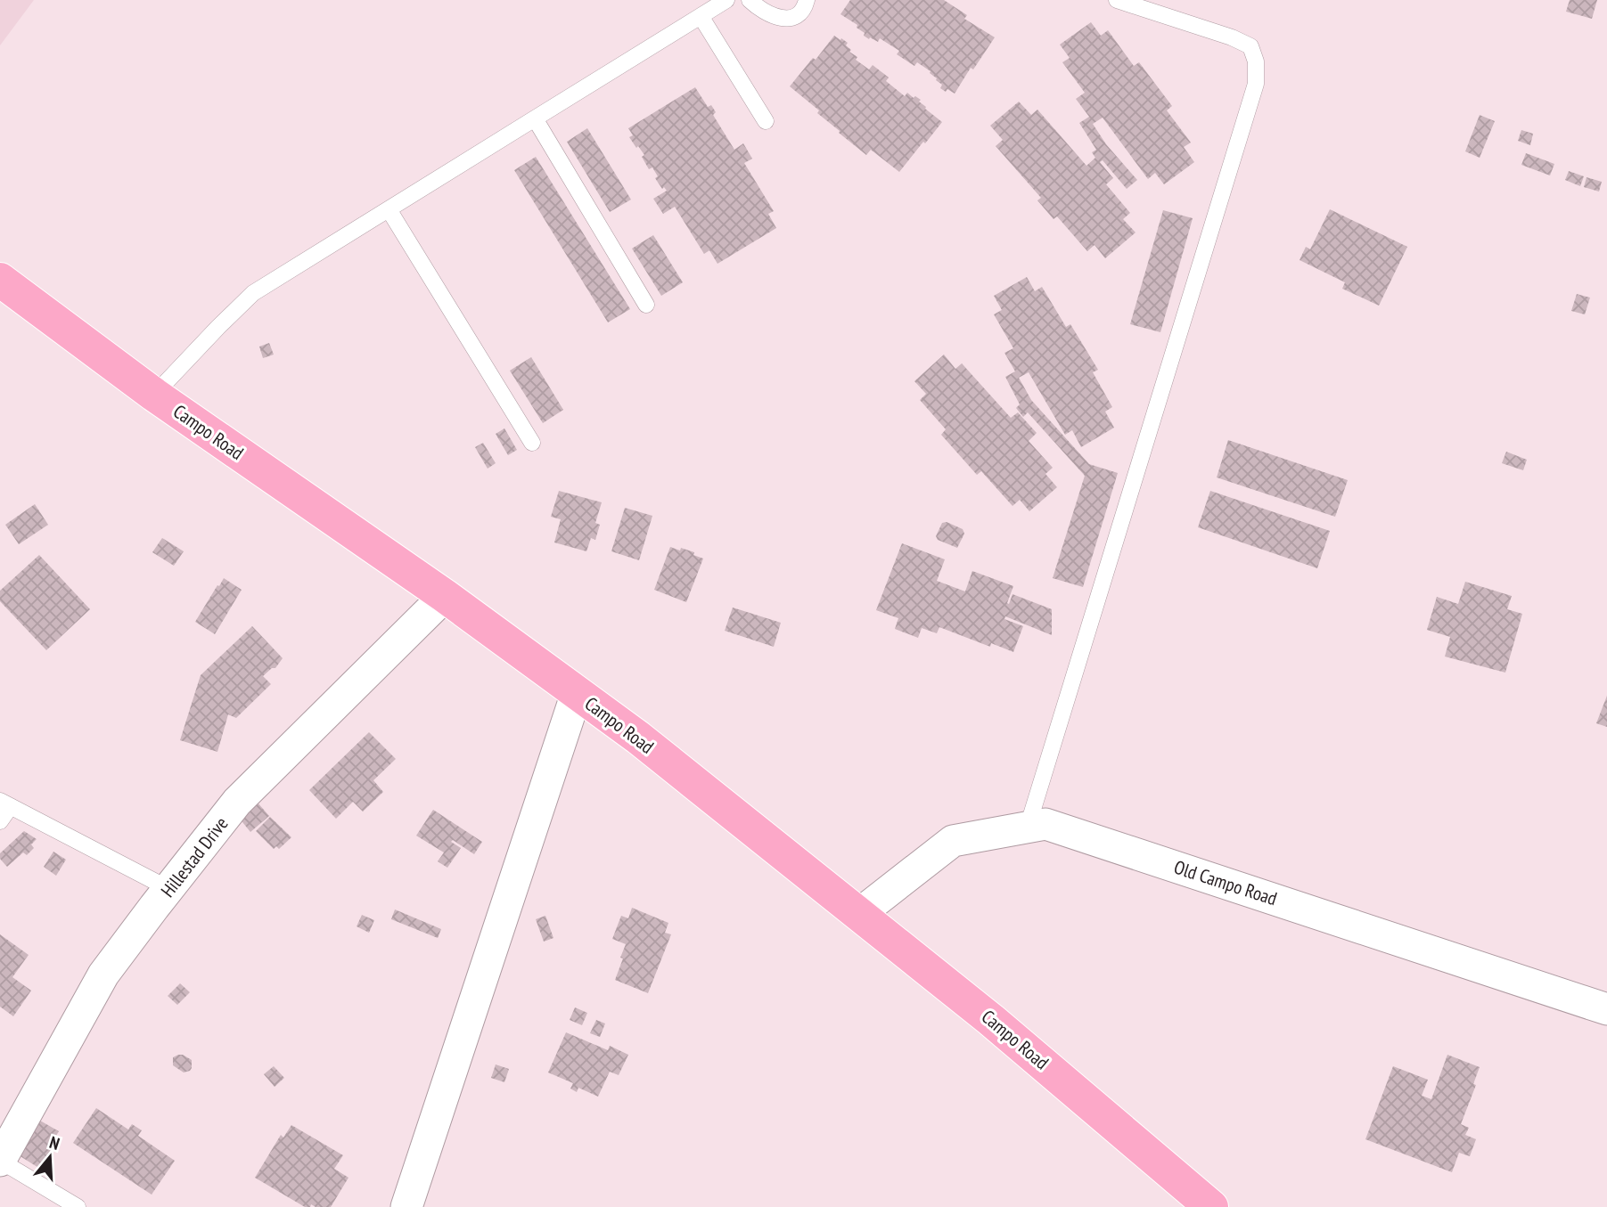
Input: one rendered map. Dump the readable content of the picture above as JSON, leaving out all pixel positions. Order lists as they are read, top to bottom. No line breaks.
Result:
{"streets":{"highway":["Campo Road"],"street":["Hillestad Drive","Old Campo Road"]},"crossings":[["Campo Road","Hillestad Drive"],["Campo Road","Old Campo Road"]],"north":"top"}
